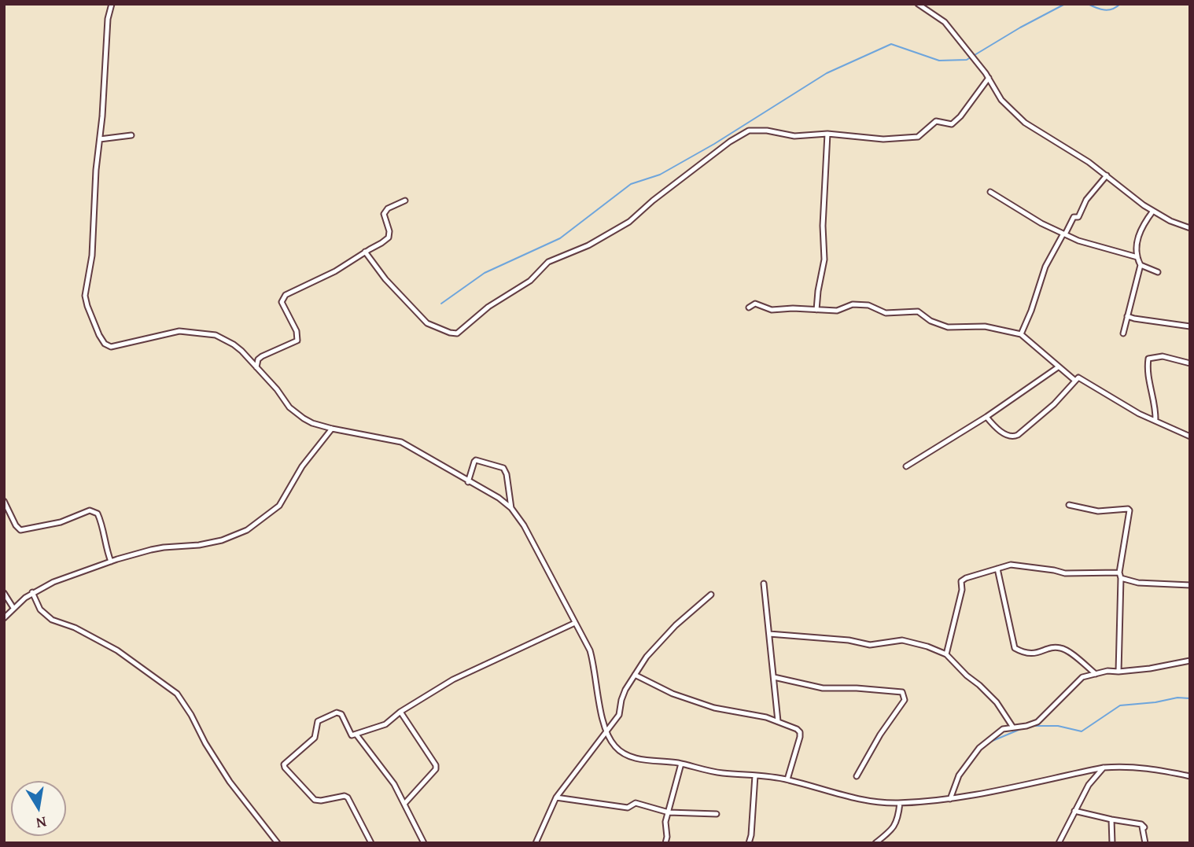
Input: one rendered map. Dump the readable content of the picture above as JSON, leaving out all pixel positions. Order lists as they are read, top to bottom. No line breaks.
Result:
{"north":"bottom"}
